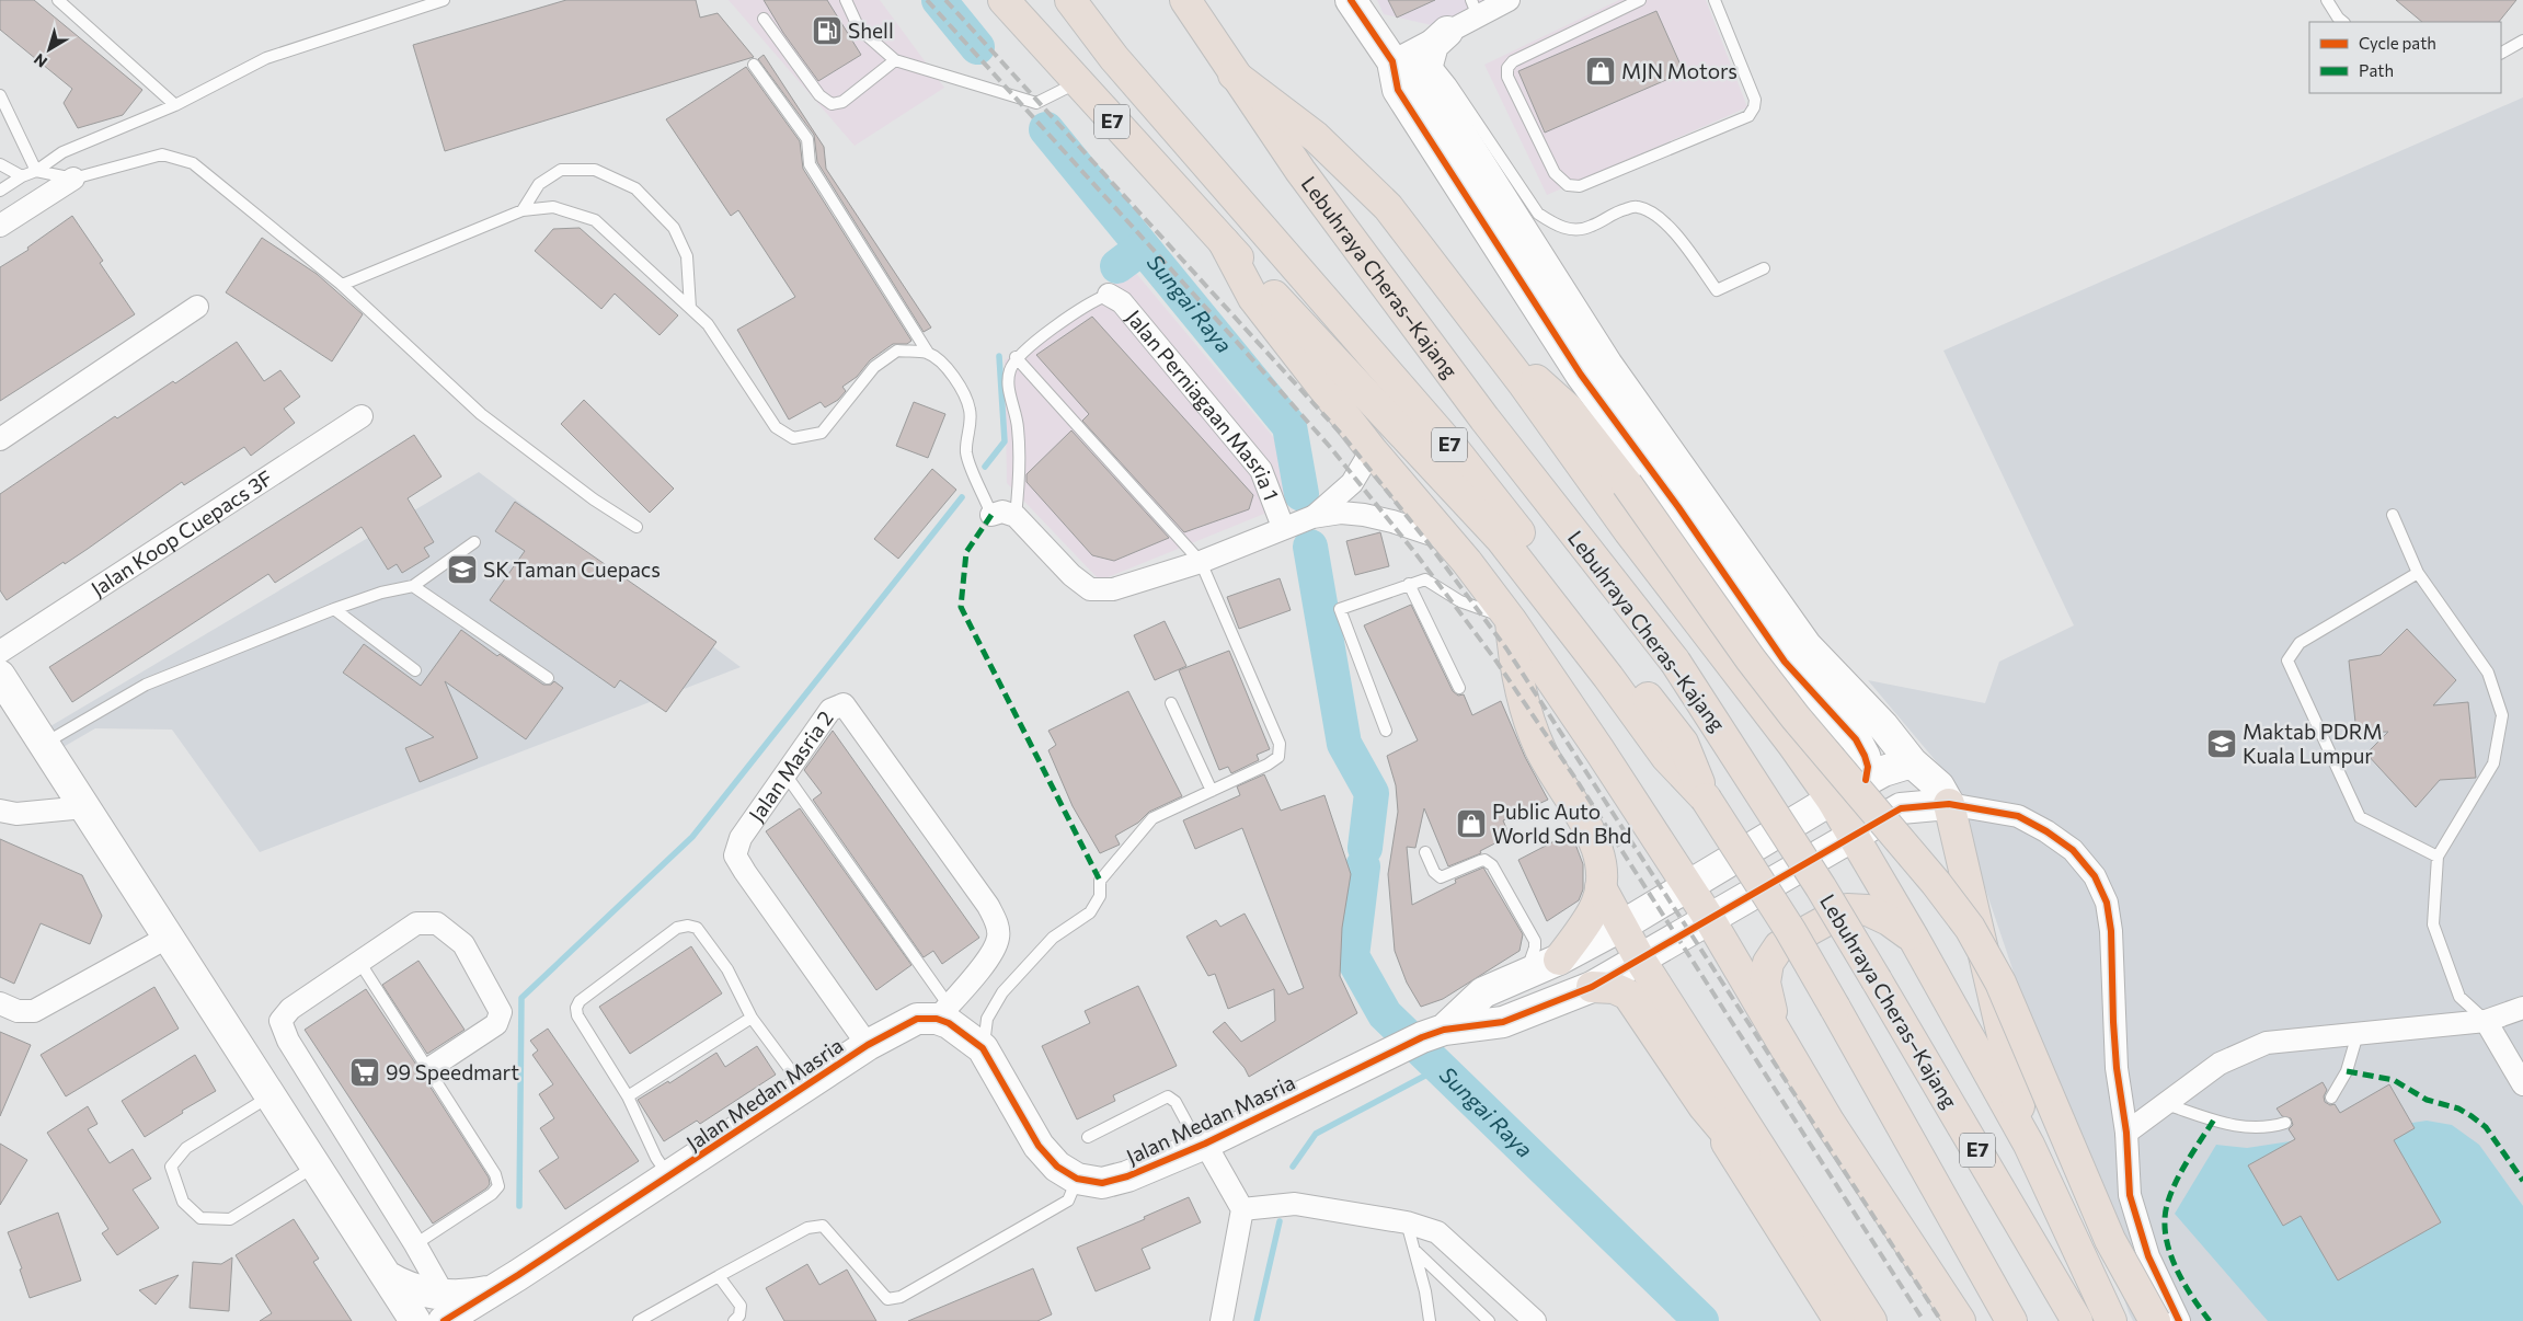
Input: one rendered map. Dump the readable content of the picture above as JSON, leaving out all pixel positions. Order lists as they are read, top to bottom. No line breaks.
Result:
{"streets":{"highway":["E7","Lebuhraya Cheras–Kajang"],"street":["Jalan Perniagaan Masria 1","Jalan Koop Cuepacs 3F","Jalan Masria 2","Jalan Medan Masria"]},"crossings":[["Jalan Masria 2","Jalan Medan Masria"]],"water":["Sungai Raya"],"places":{"fuel station":["Shell"],"shop":["MJN Motors","Public Auto World Sdn Bhd"],"school or university":["SK Taman Cuepacs","Maktab PDRM Kuala Lumpur"],"supermarket":["99 Speedmart"]},"legend":["Cycle path","Path"],"north":"bottom left"}
